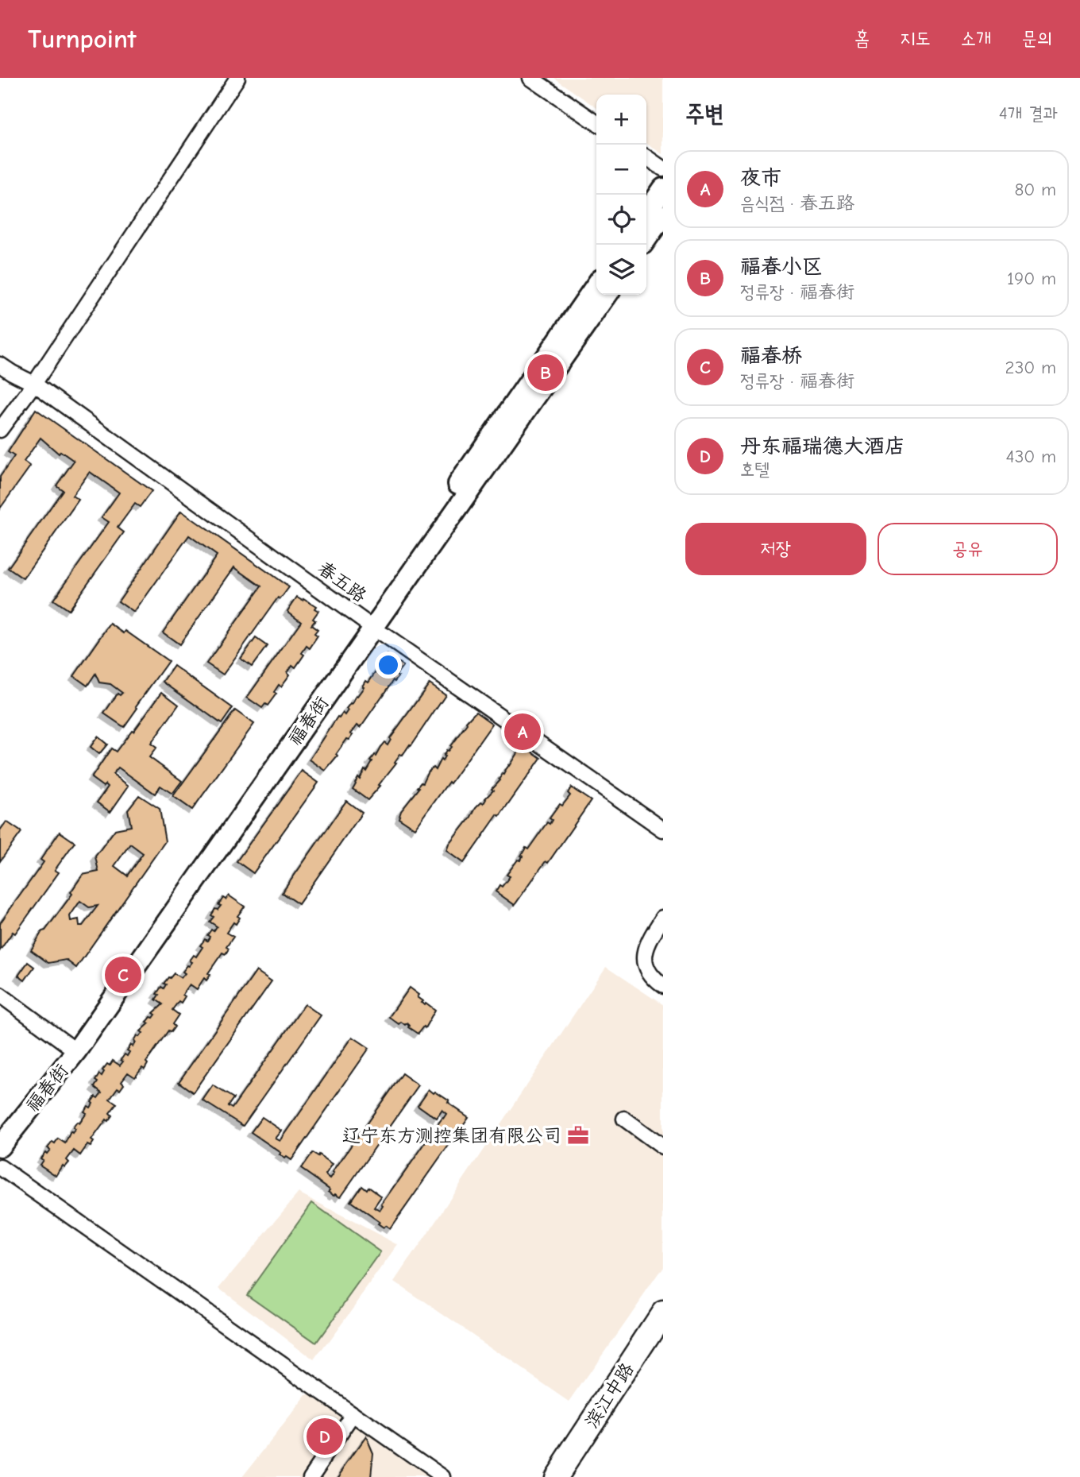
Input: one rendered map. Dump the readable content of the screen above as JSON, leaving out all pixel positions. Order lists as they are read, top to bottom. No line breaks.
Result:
{"streets":{"highway":["滨江中路"],"main road":["福春街"],"street":["春五路"]},"crossings":[["春五路","福春街"]],"places":{"office":["辽宁东方测控集团有限公司"]},"page":{"header":"Turnpoint","nav":["홈","지도","소개","문의"],"heading":["주변","4개 결과"],"map_buttons":["+","−"],"list":[{"mark":"A","name":"夜市","note":"음식점 · 春五路","value":"80 m"},{"mark":"B","name":"福春小区","note":"정류장 · 福春街","value":"190 m"},{"mark":"C","name":"福春桥","note":"정류장 · 福春街","value":"230 m"},{"mark":"D","name":"丹东福瑞德大酒店","note":"호텔","value":"430 m"}],"pins":["B","A","C","D"],"buttons":["저장","공유"]}}
